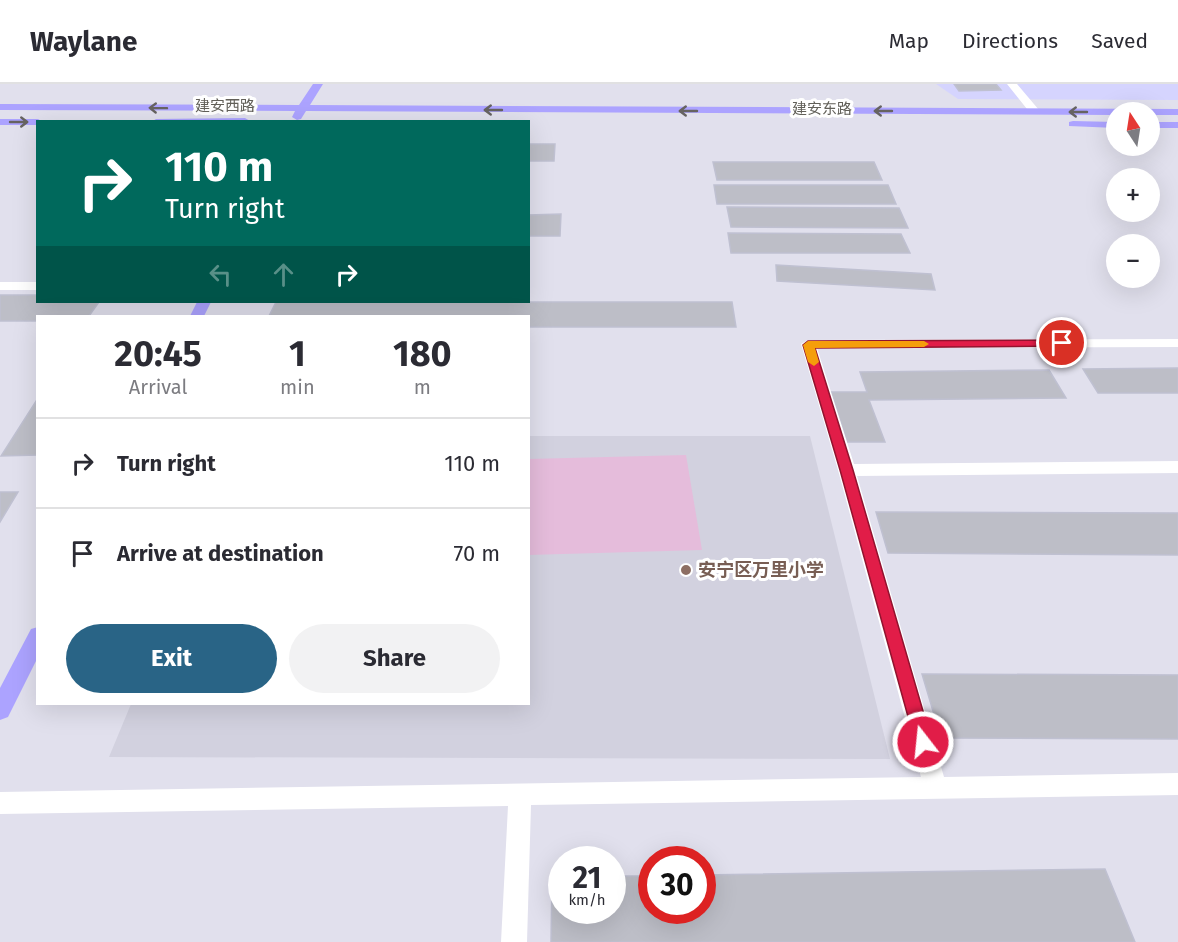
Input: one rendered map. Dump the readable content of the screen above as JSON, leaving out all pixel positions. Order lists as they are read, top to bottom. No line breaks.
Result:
{"streets":{"main road":["建安西路","建安东路"]},"crossings":[["建安西路","建安东路"]],"one_way":["建安西路","建安东路"],"places":["安宁区万里小学"],"north":"top","page":{"header":"Waylane","nav":["Map","Directions","Saved"],"map_buttons":["+","−"],"turn":["110 m","Turn right"],"eta":["20:45","Arrival","1","min","180","m"],"list":[{"name":"Turn right","value":"110 m"},{"name":"Arrive at destination","value":"70 m"}],"buttons":["Exit","Share"],"speed":"21 km/h","limit":"30"}}
